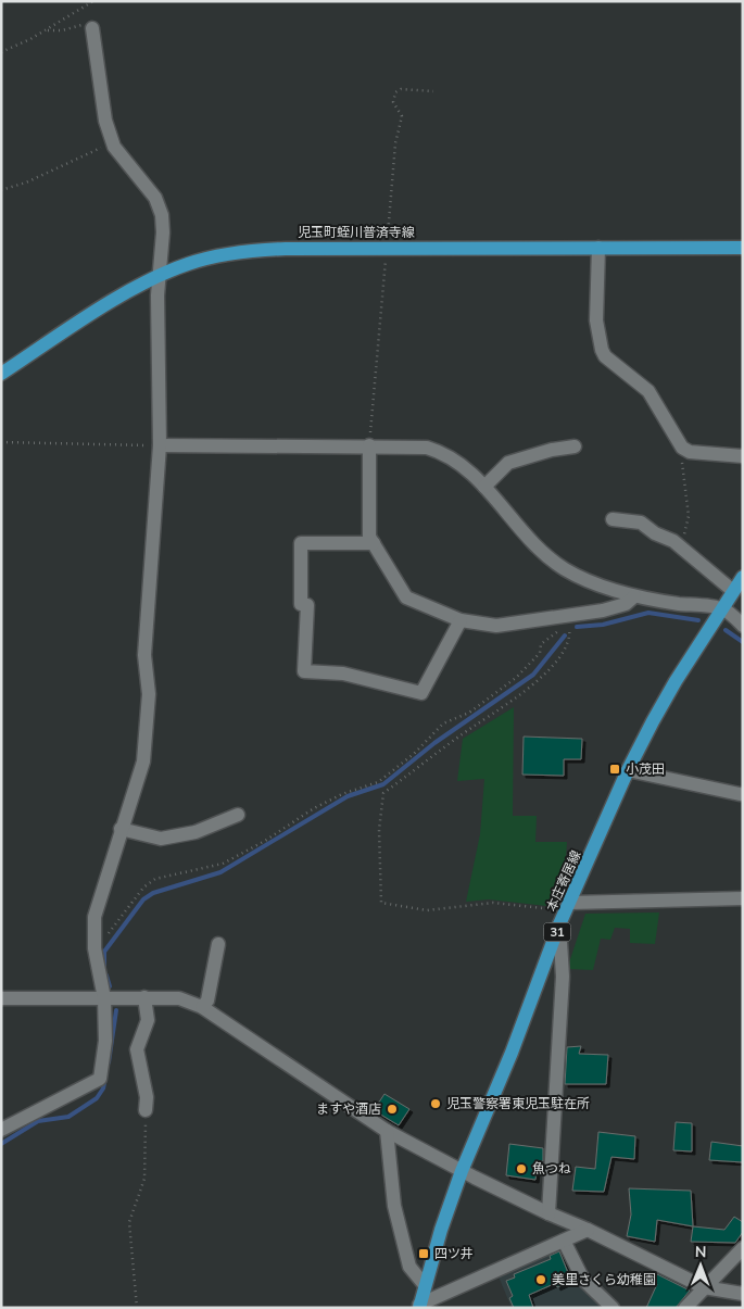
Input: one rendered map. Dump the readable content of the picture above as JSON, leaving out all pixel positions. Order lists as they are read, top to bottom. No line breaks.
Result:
{"streets":{"main road":["児玉町蛭川普済寺線","本庄寄居線","31"]},"places":{"transit":["小茂田","四ツ井"],"other":["児玉警察署東児玉駐在所","ますや酒店","魚つね","美里さくら幼稚園"]},"north":"top"}
